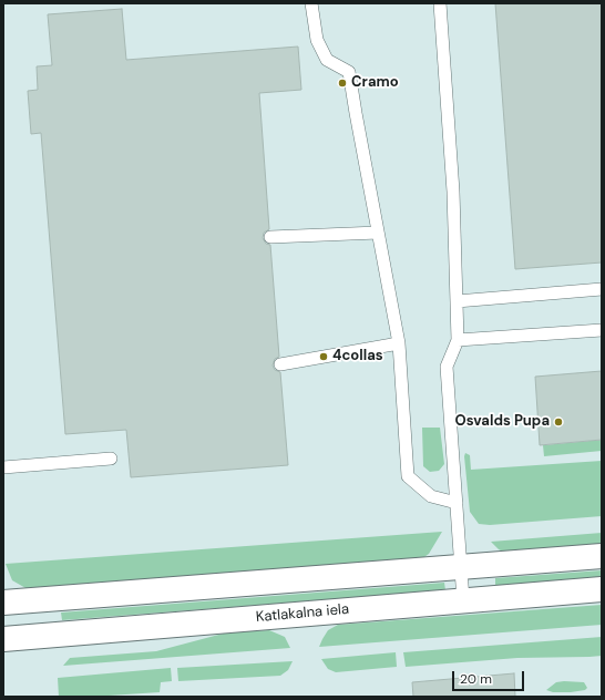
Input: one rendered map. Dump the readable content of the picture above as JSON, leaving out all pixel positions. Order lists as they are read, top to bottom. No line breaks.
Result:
{"streets":{"street":["Katlakalna iela"]},"places":["Cramo","4collas","Osvalds Pupa"],"scale_bar":"20 m"}
